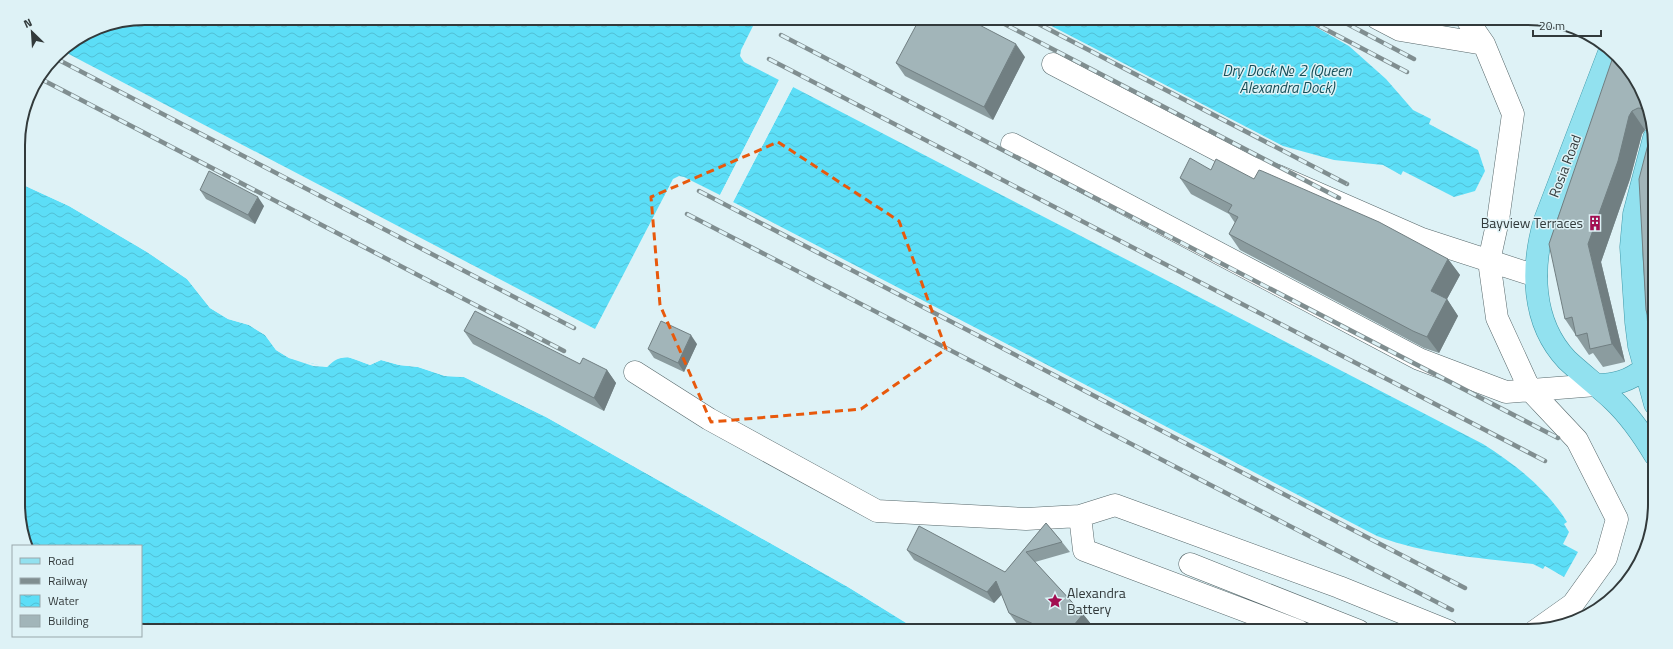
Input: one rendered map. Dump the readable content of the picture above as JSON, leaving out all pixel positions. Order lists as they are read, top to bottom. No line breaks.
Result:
{"streets":{"main road":["Rosia Road"]},"water":["Dry Dock № 2 (Queen Alexandra Dock)"],"places":{"building":["Bayview Terraces"],"place":["Alexandra Battery"]},"legend":["Road","Railway","Water","Building"],"scale_bar":"20 m","north":"top left"}
